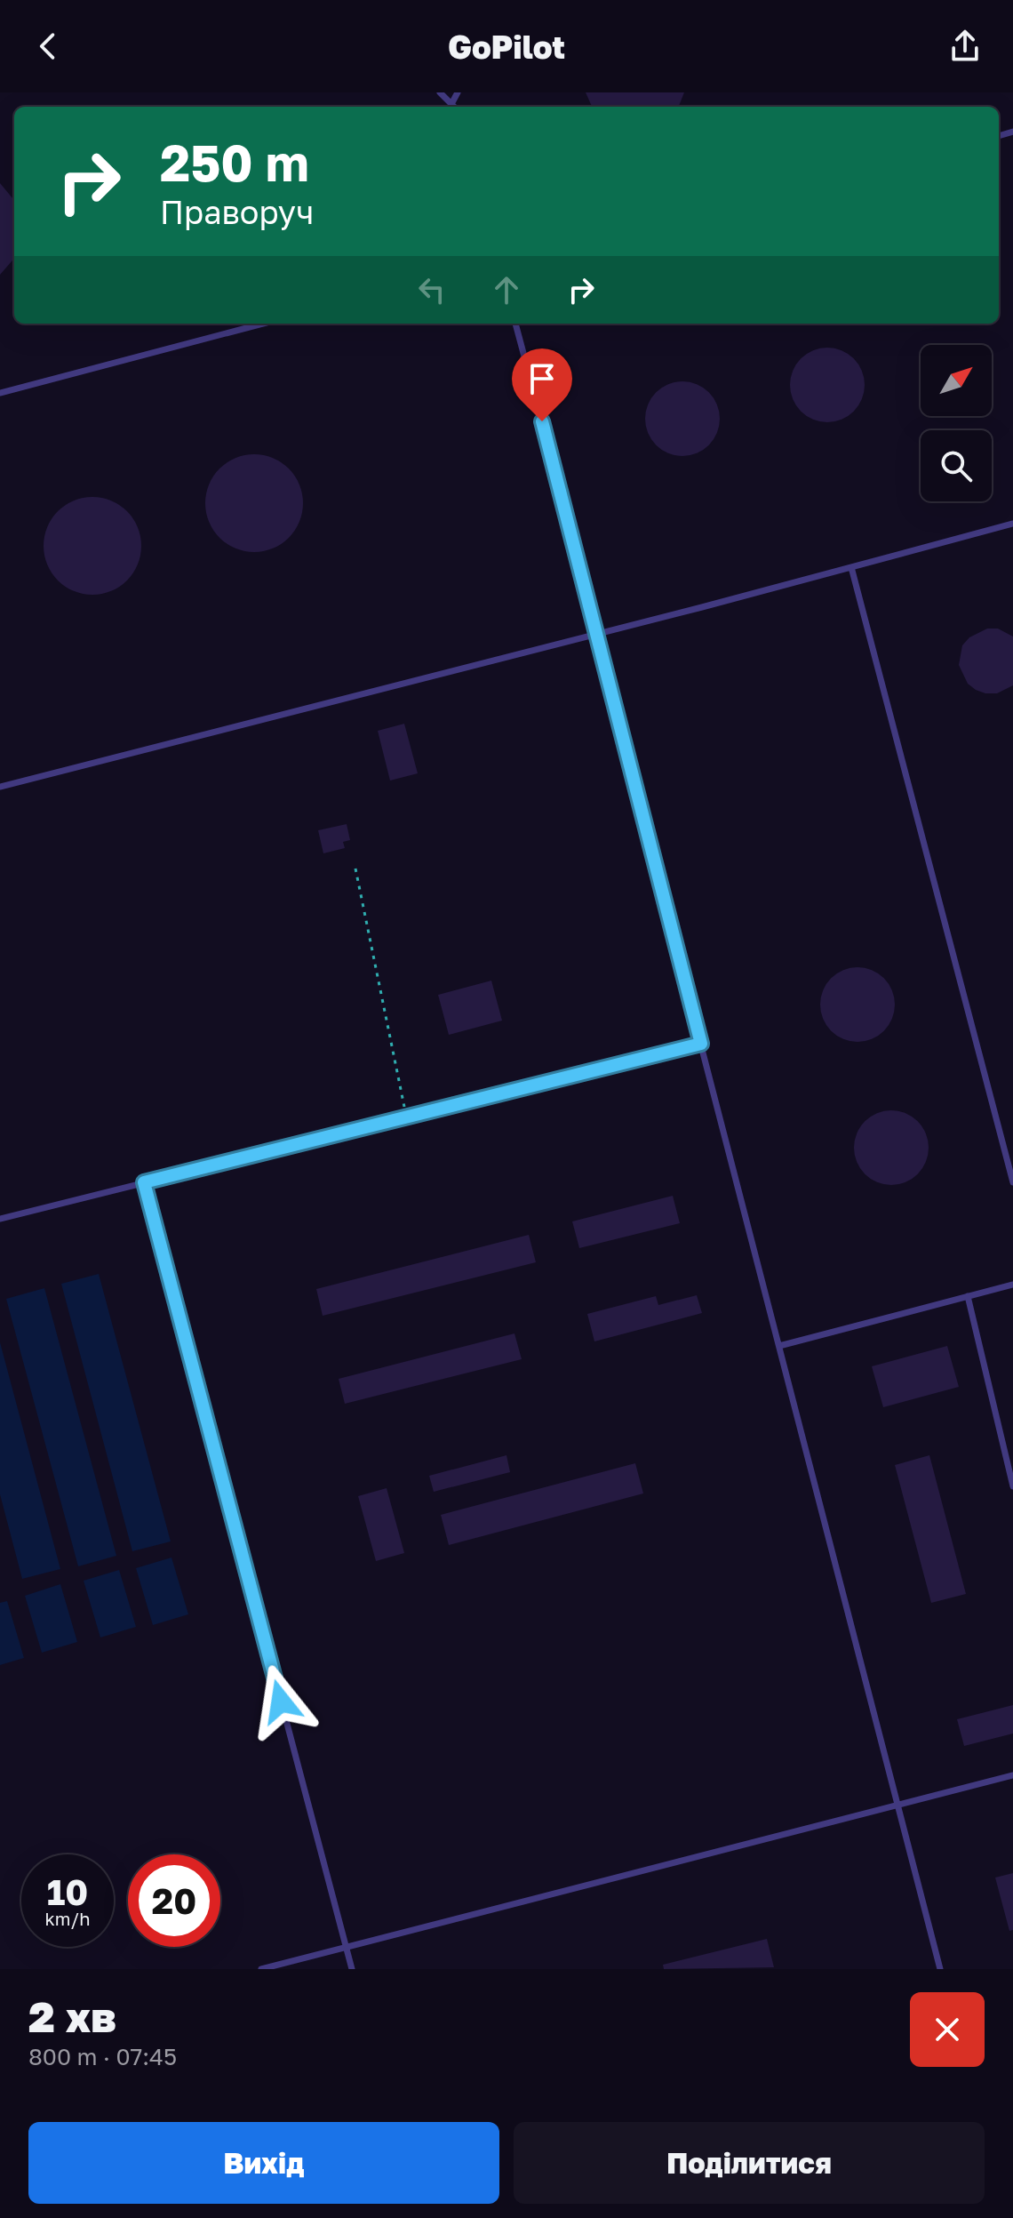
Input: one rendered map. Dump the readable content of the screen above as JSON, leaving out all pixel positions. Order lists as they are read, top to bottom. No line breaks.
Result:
{"north":"top right","page":{"header":"GoPilot","turn":["250 m","Праворуч"],"speed":"10 km/h","limit":"20","heading":["2 хв","800 m · 07:45"],"buttons":["Вихід","Поділитися"]}}
